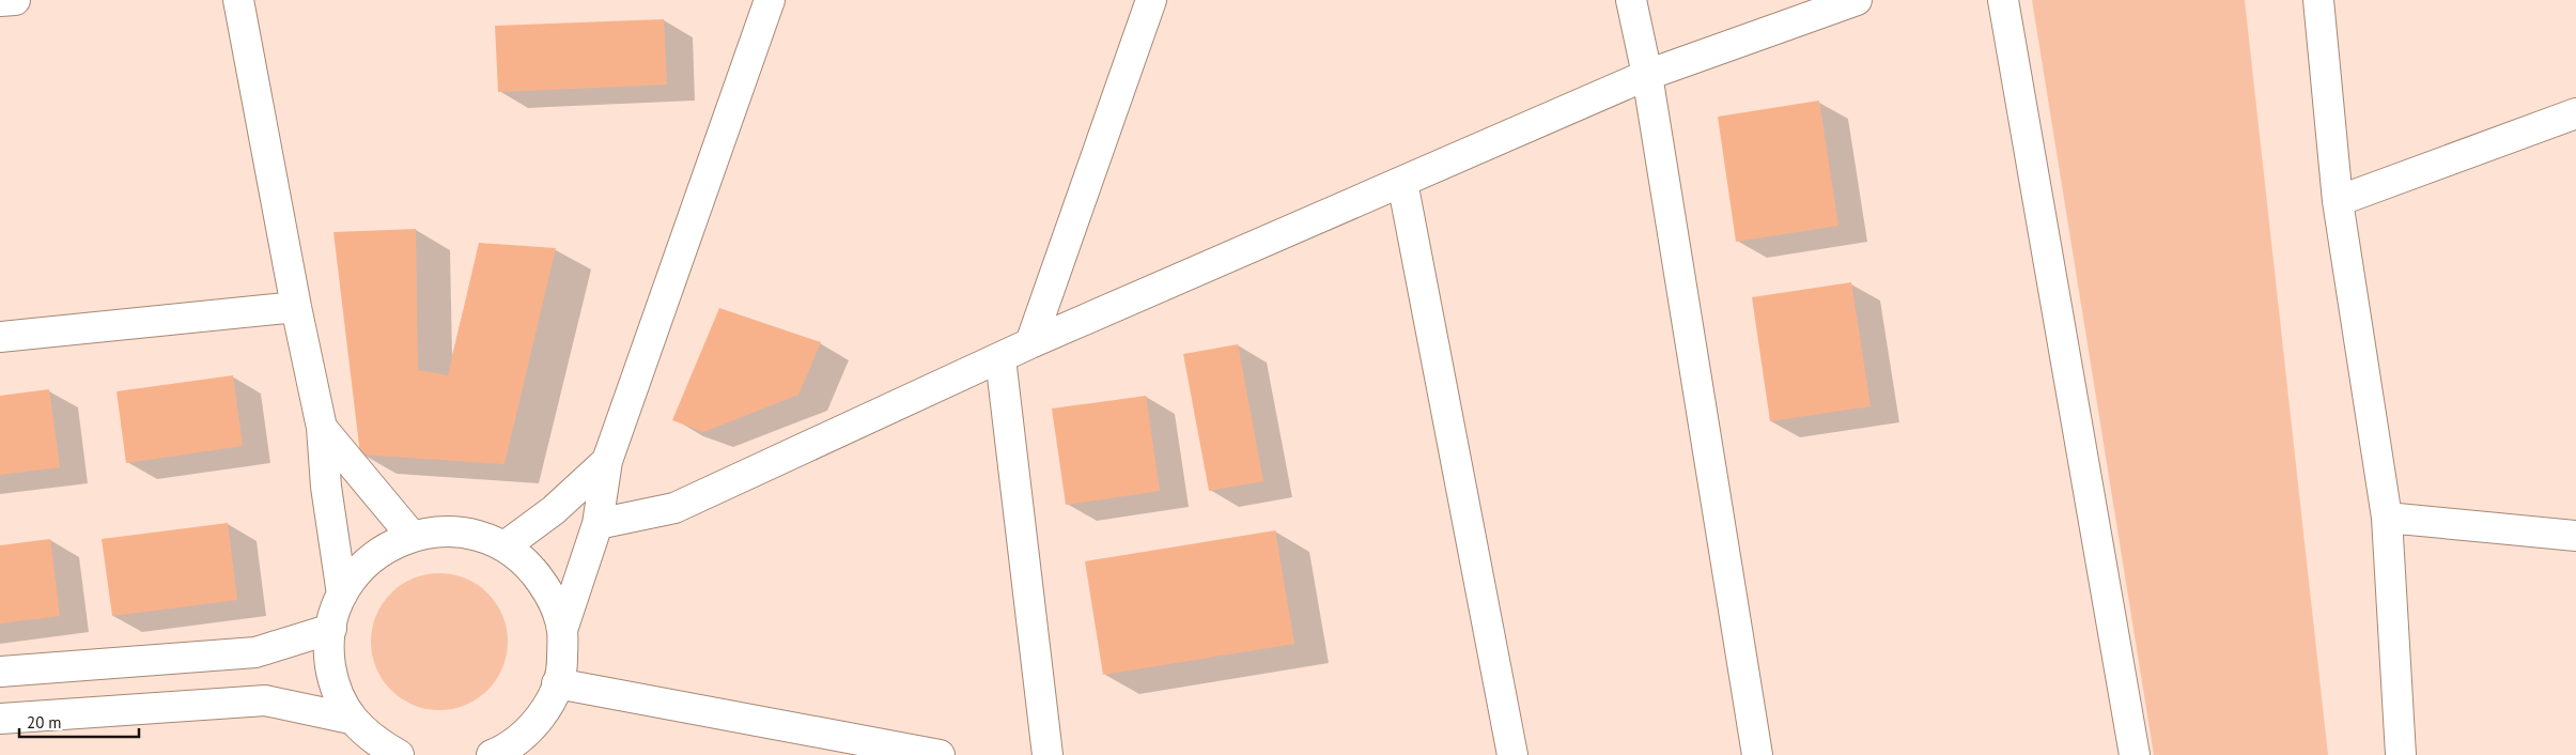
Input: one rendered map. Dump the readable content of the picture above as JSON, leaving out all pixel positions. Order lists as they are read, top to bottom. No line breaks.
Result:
{"scale_bar":"20 m"}
